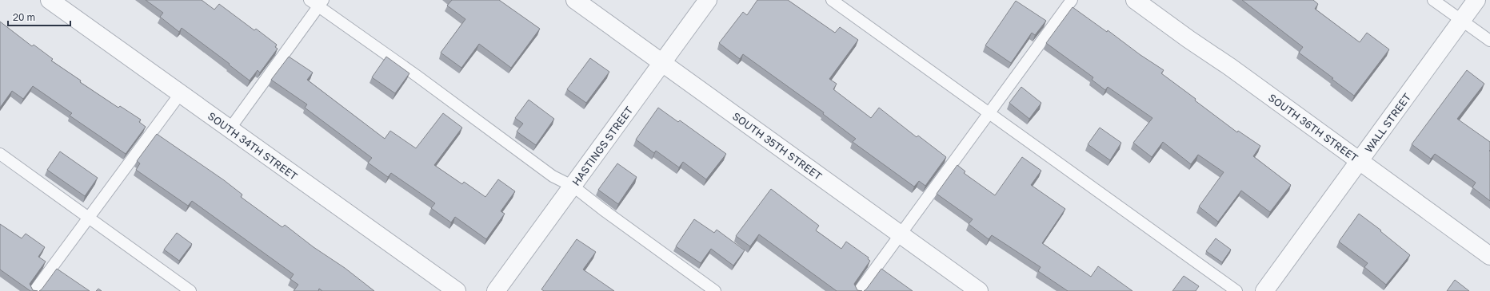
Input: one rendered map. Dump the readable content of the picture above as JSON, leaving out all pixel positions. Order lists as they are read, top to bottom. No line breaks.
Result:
{"streets":{"street":["WALL STREET","SOUTH 36TH STREET","SOUTH 34TH STREET","HASTINGS STREET","SOUTH 35TH STREET"]},"crossings":[["WALL STREET","SOUTH 36TH STREET"],["HASTINGS STREET","SOUTH 35TH STREET"]],"scale_bar":"20 m"}
